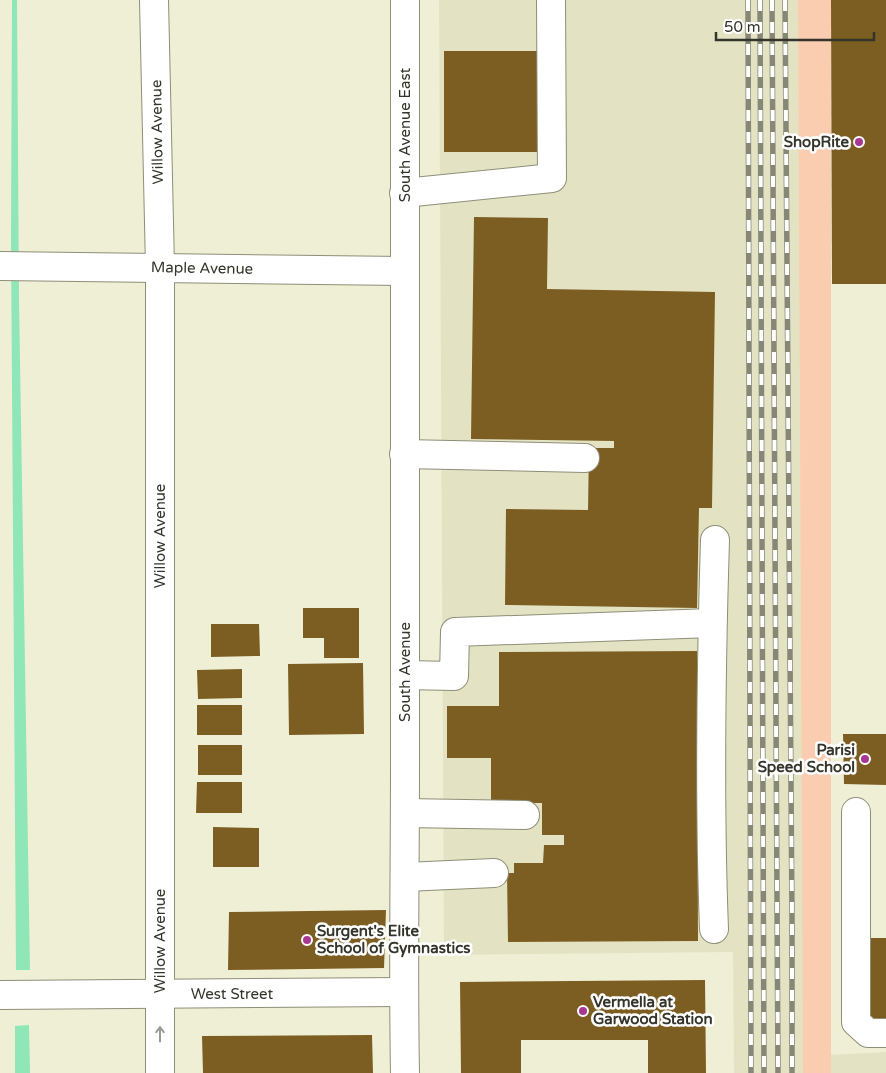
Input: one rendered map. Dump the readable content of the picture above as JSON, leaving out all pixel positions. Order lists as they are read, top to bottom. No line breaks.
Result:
{"streets":{"street":["Willow Avenue","South Avenue East","Maple Avenue","South Avenue","West Street"]},"crossings":[["Willow Avenue","Maple Avenue"],["Willow Avenue","West Street"],["South Avenue East","Maple Avenue"],["South Avenue East","South Avenue"],["Maple Avenue","South Avenue"],["South Avenue","West Street"]],"places":["ShopRite","Parisi Speed School","Surgent's Elite School of Gymnastics","Vermella at Garwood Station"],"scale_bar":"50 m"}
